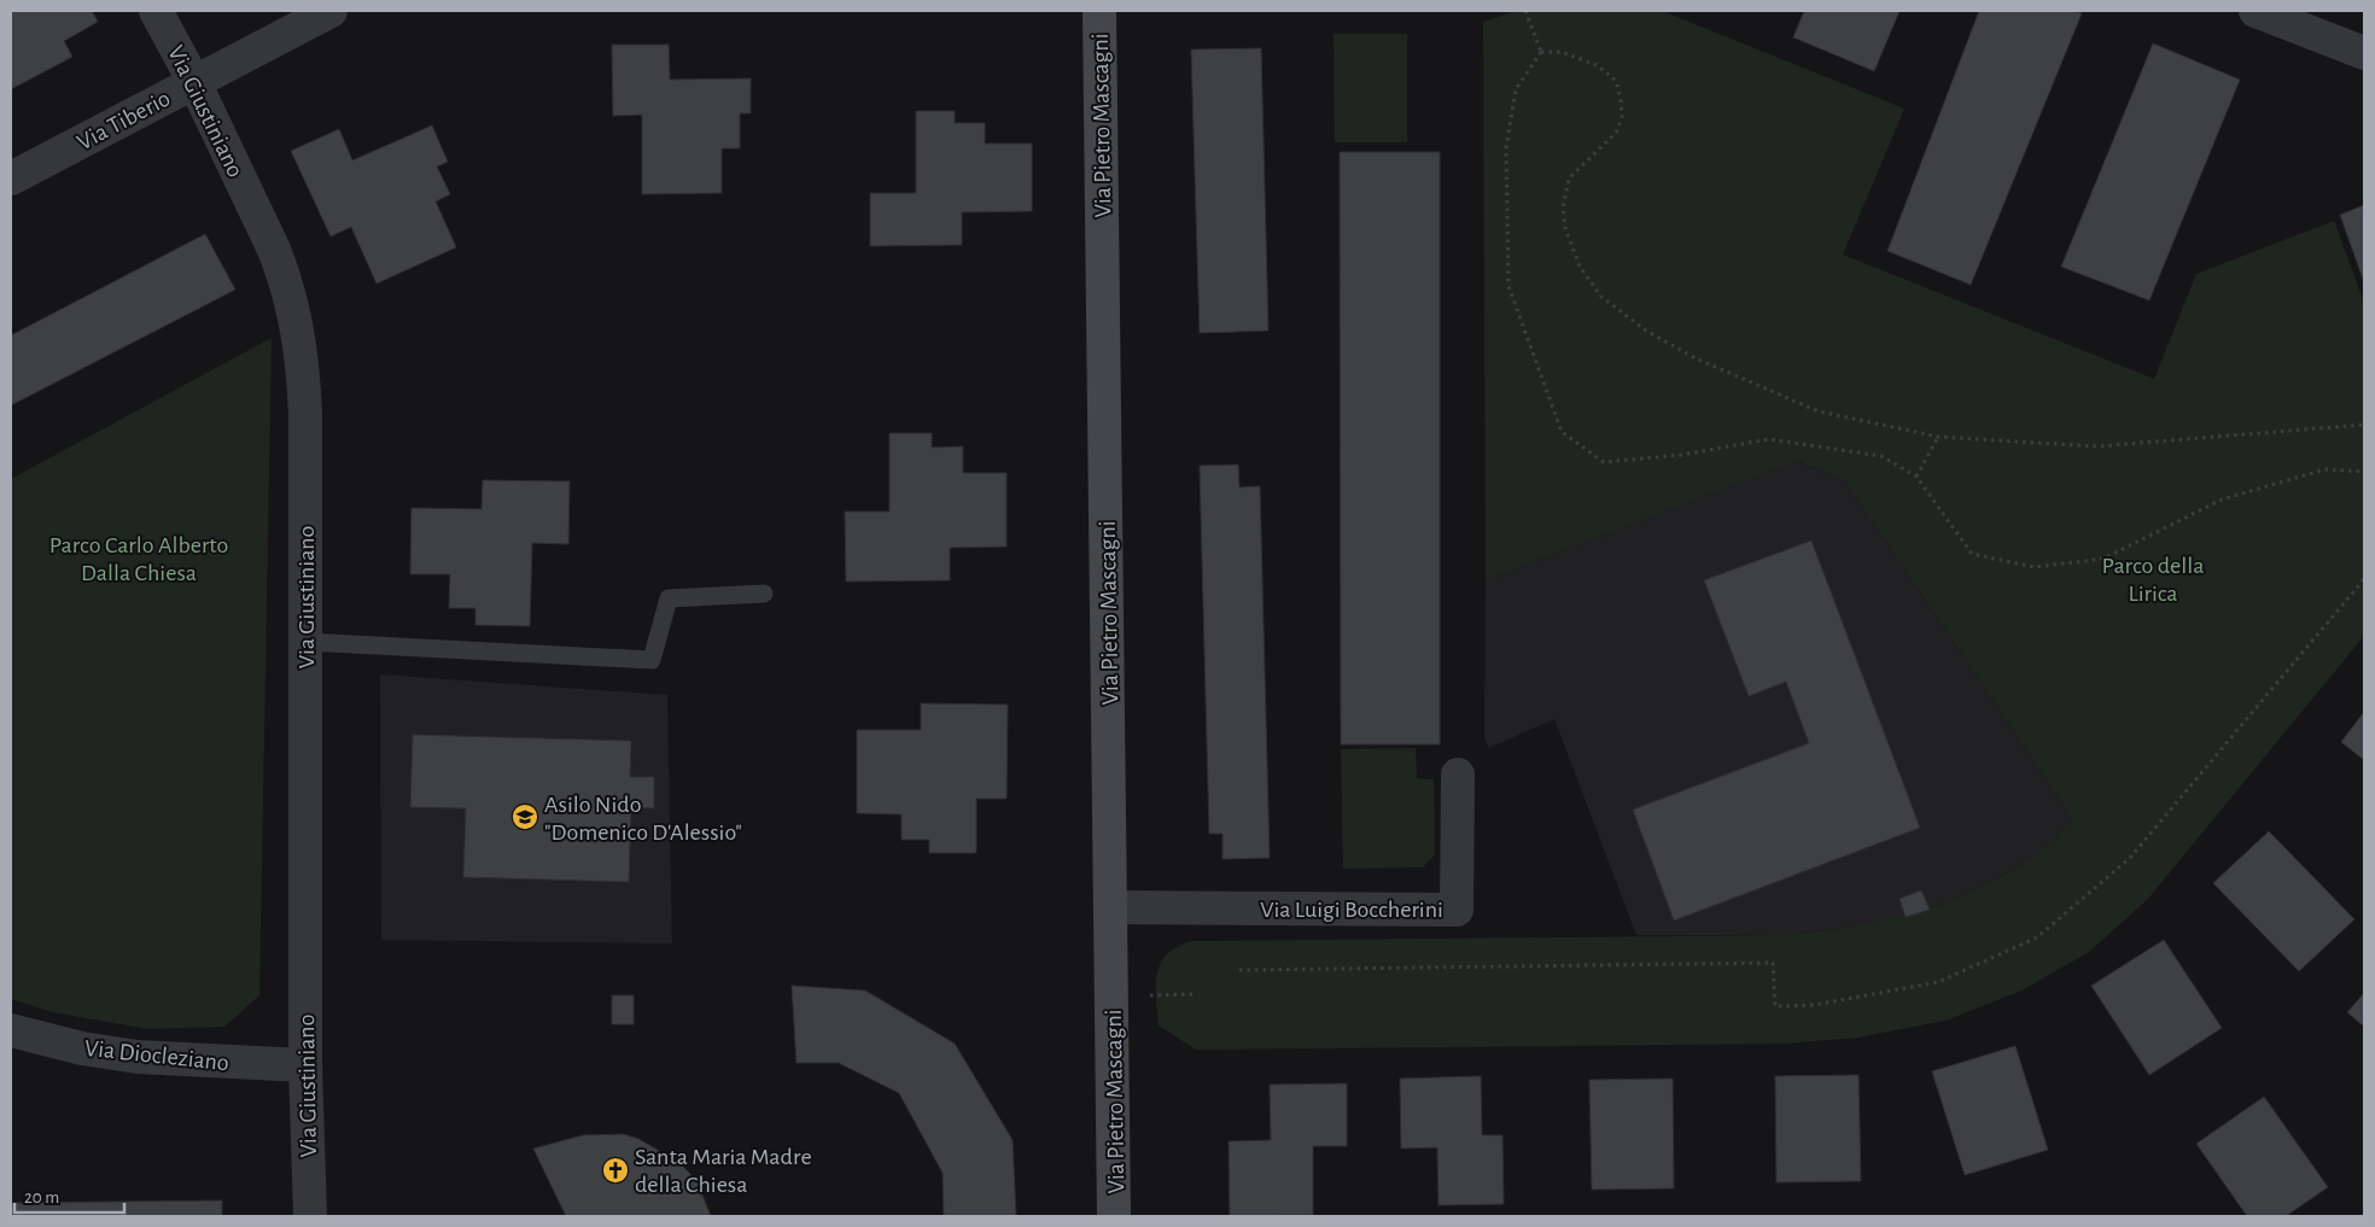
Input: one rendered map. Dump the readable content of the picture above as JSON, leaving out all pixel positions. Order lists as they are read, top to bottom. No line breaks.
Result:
{"streets":{"street":["Via Giustiniano","Via Tiberio","Via Pietro Mascagni","Via Luigi Boccherini","Via Diocleziano"]},"crossings":[["Via Giustiniano","Via Tiberio"],["Via Giustiniano","Via Diocleziano"],["Via Pietro Mascagni","Via Luigi Boccherini"]],"parks":["Parco Carlo Alberto Dalla Chiesa","Parco della Lirica"],"places":{"school or university":["Asilo Nido \"Domenico D'Alessio\""],"church":["Santa Maria Madre della Chiesa"]},"scale_bar":"20 m"}
